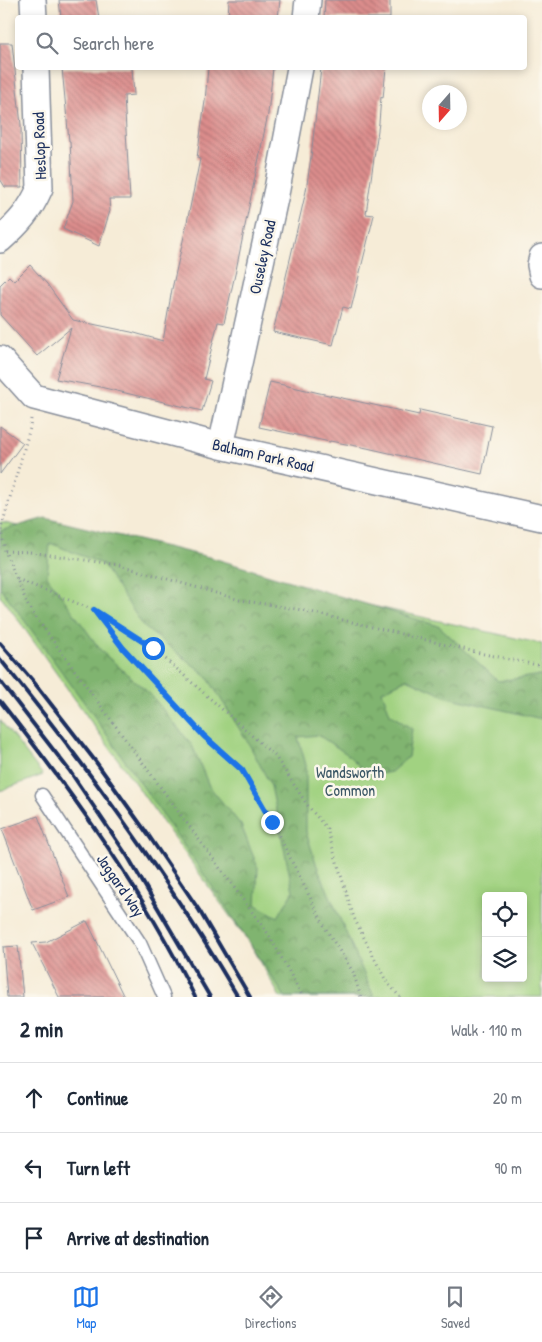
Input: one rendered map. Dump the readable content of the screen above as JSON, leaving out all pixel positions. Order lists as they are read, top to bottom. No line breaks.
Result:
{"streets":{"street":["Heslop Road","Ouseley Road","Balham Park Road"],"lane":["Jaggard Way"]},"crossings":[["Ouseley Road","Balham Park Road"]],"parks":["Wandsworth Common"],"north":"bottom","page":{"search":"Search here","heading":["2 min","Walk · 110 m"],"list":[["Continue","20 m"],["Turn left","90 m"],"Arrive at destination"],"nav":["Map","Directions","Saved"]}}
